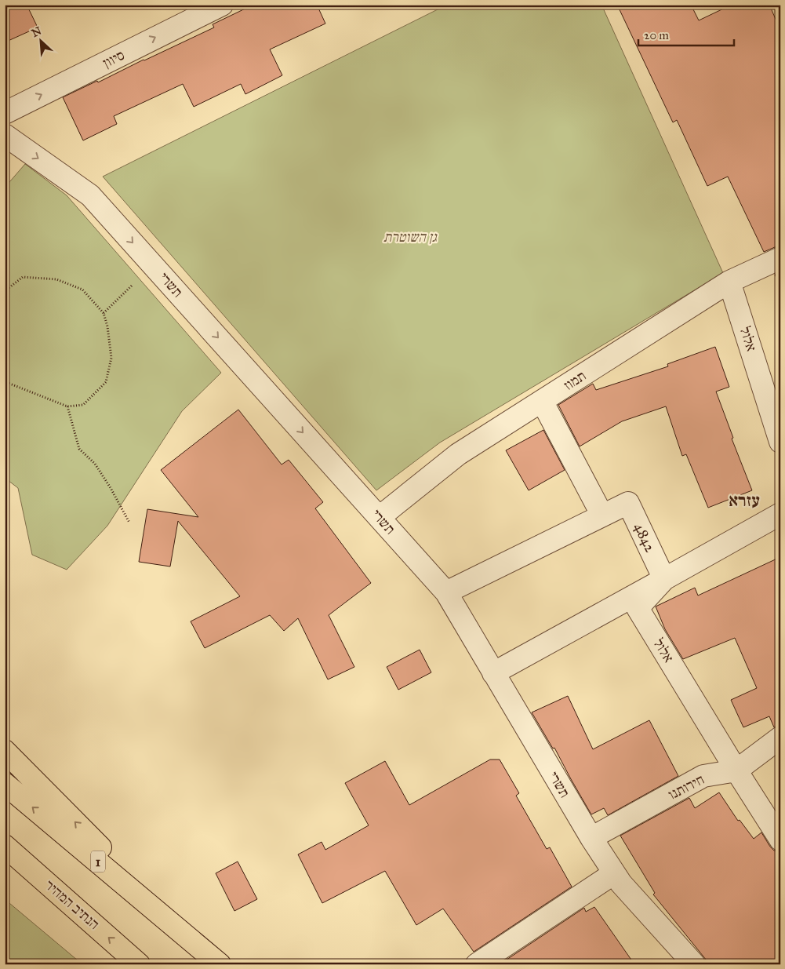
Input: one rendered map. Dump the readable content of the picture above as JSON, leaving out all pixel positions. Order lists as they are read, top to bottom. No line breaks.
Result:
{"streets":{"highway":["1","הנתיב המהיר"],"street":["סיוון","תשרי","אלול","תמוז","4842","חירותנו"]},"crossings":[["תשרי","תמוז"],["תשרי","4842"],["תשרי","חירותנו"],["אלול","תמוז"],["אלול","4842"],["אלול","חירותנו"]],"one_way":["סיוון","תשרי"],"districts":["עזרא"],"parks":["גן השוטרת"],"scale_bar":"20 m","north":"top left"}
